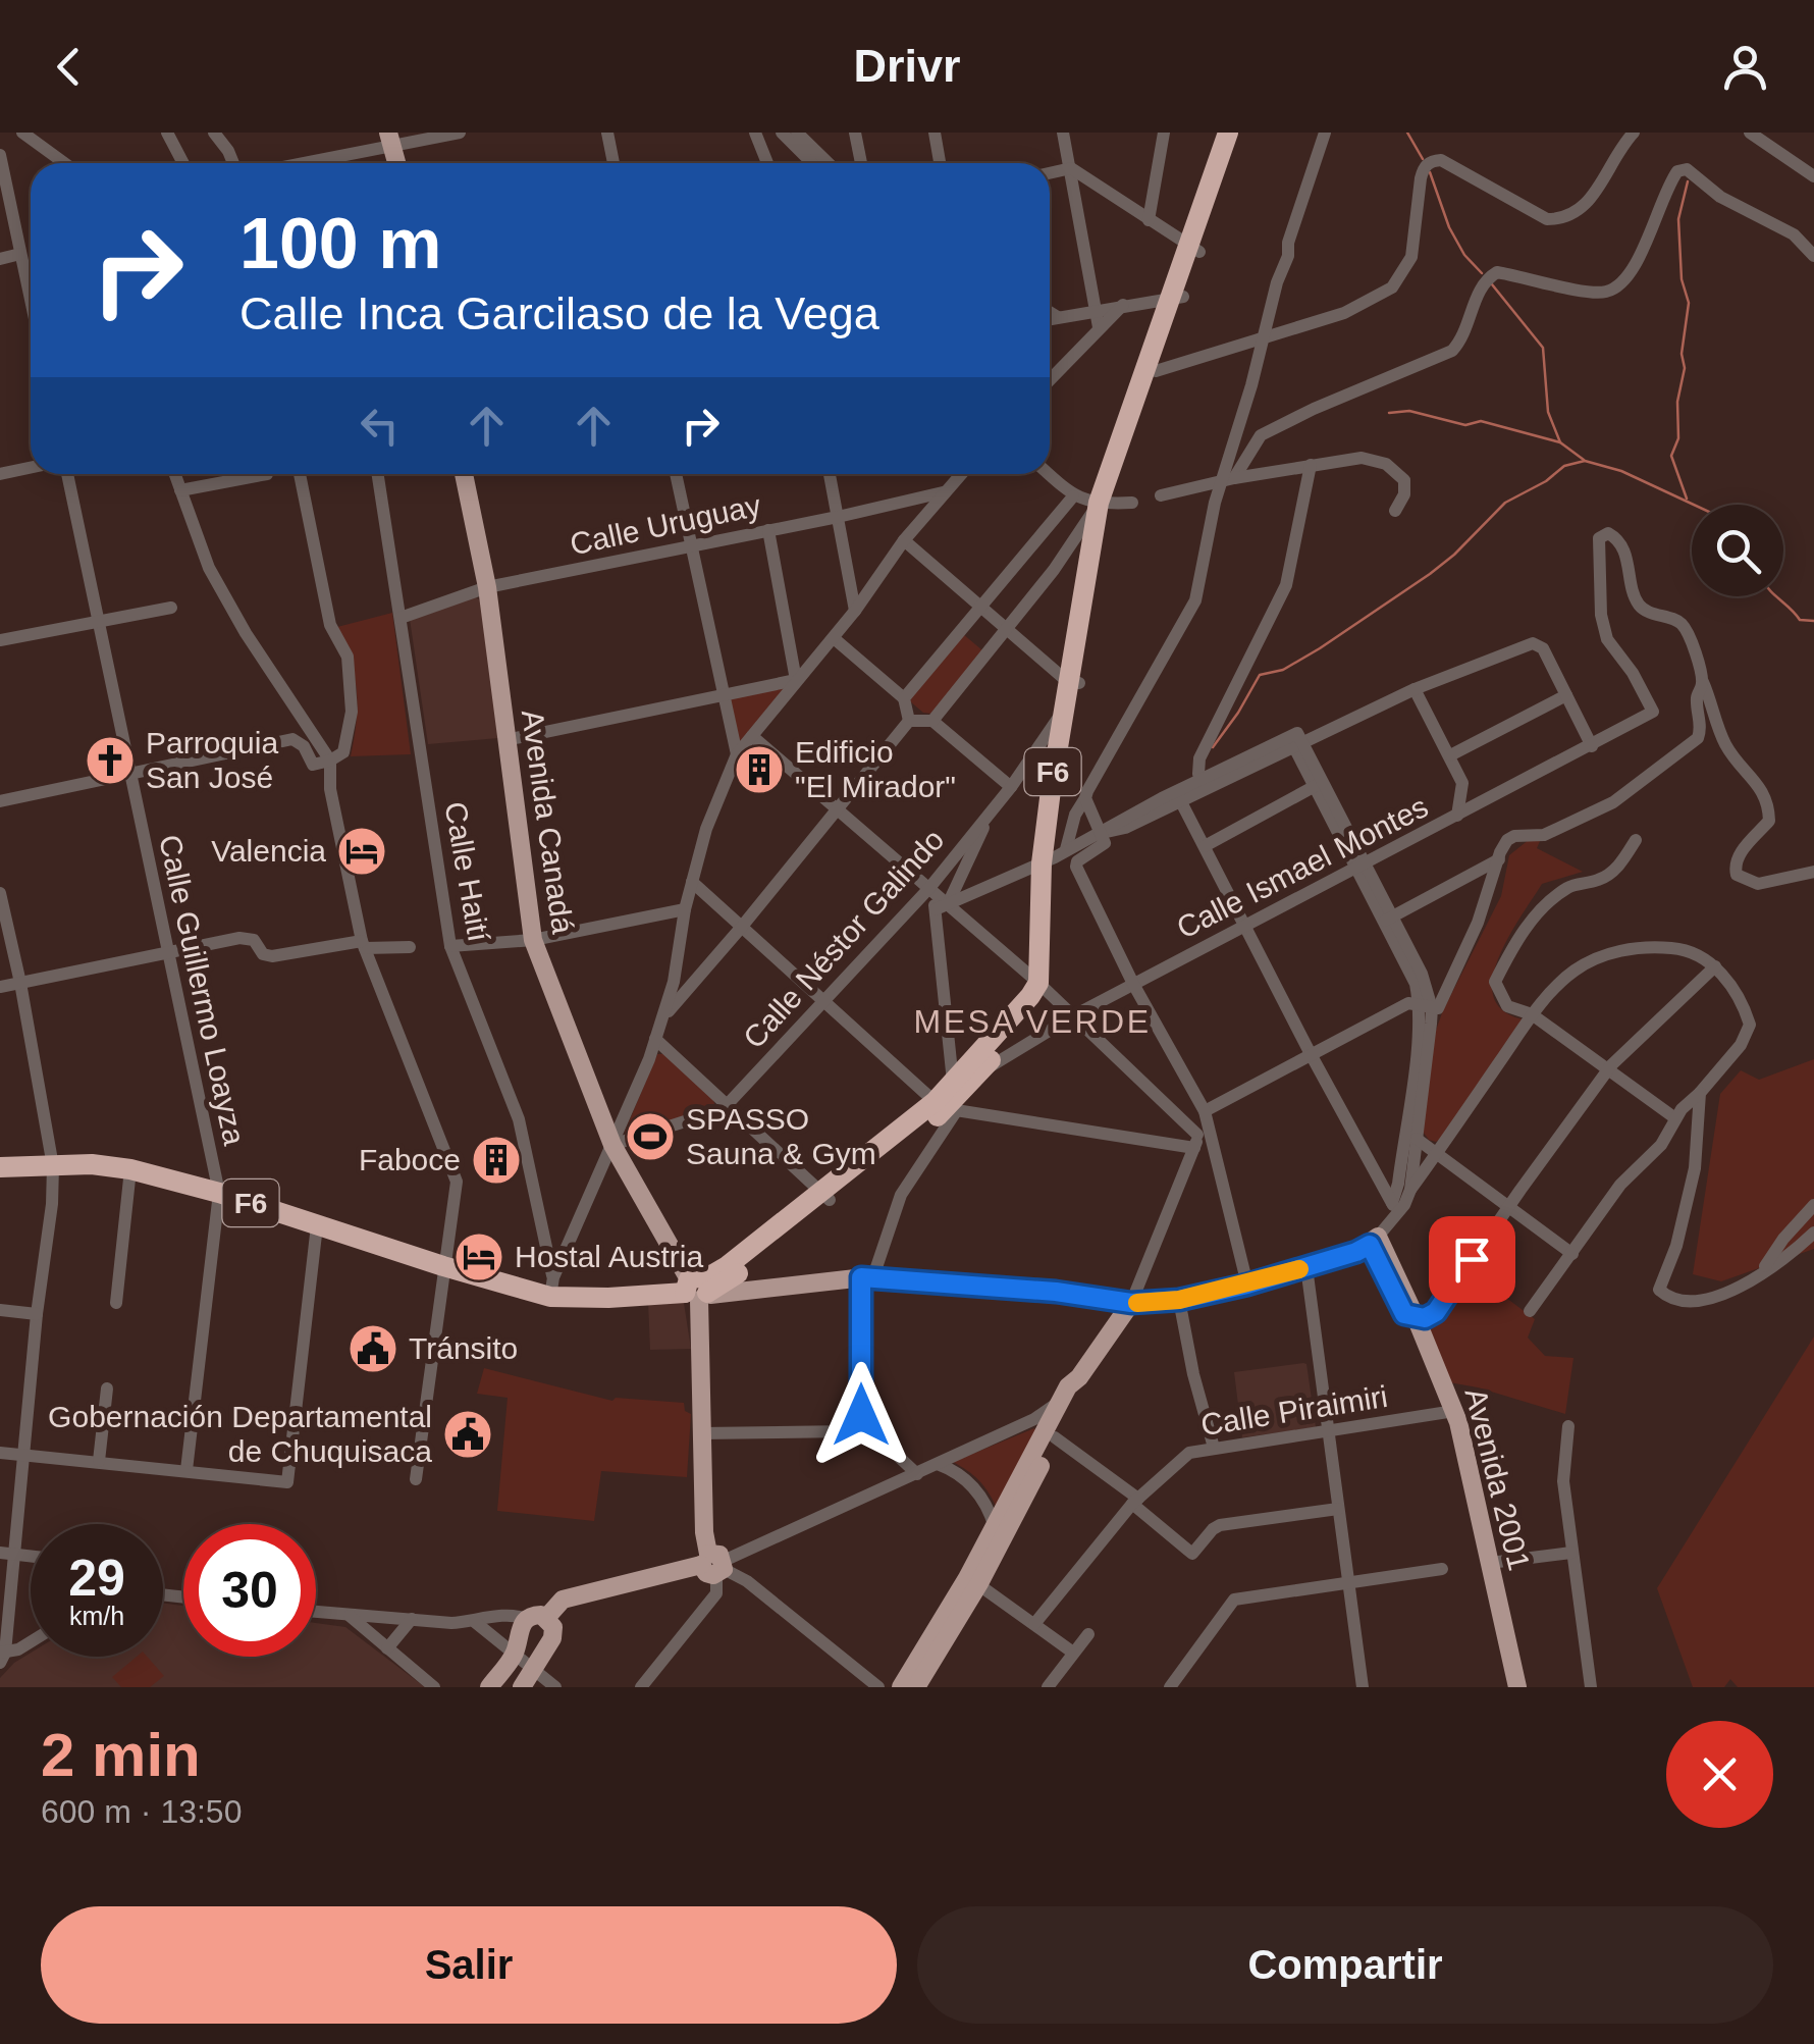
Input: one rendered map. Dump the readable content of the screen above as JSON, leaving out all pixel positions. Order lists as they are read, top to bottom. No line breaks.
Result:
{"streets":{"highway":["F6"],"main road":["Avenida Canadá","Avenida 2001"],"street":["Calle Uruguay","Calle Ismael Montes","Calle Haití","Calle Néstor Galindo","Calle Guillermo Loayza","Calle Piraimiri"]},"crossings":[["Calle Uruguay","Avenida Canadá"],["Calle Uruguay","Calle Haití"],["F6","Avenida Canadá"],["F6","Calle Ismael Montes"],["F6","Calle Haití"],["F6","Calle Néstor Galindo"],["F6","Calle Guillermo Loayza"],["Avenida Canadá","Calle Néstor Galindo"],["Calle Piraimiri","Avenida 2001"]],"districts":["MESA VERDE"],"places":{"church":["Parroquia San José"],"building":["Edificio \"El Mirador\"","Faboce"],"hotel":["Valencia","Hostal Austria"],"sports":["SPASSO Sauna & Gym"],"public building":["Tránsito","Gobernación Departamental de Chuquisaca"]},"page":{"header":"Drivr","turn":["100 m","Calle Inca Garcilaso de la Vega"],"speed":"29 km/h","limit":"30","heading":["2 min","600 m · 13:50"],"buttons":["Salir","Compartir"]}}
